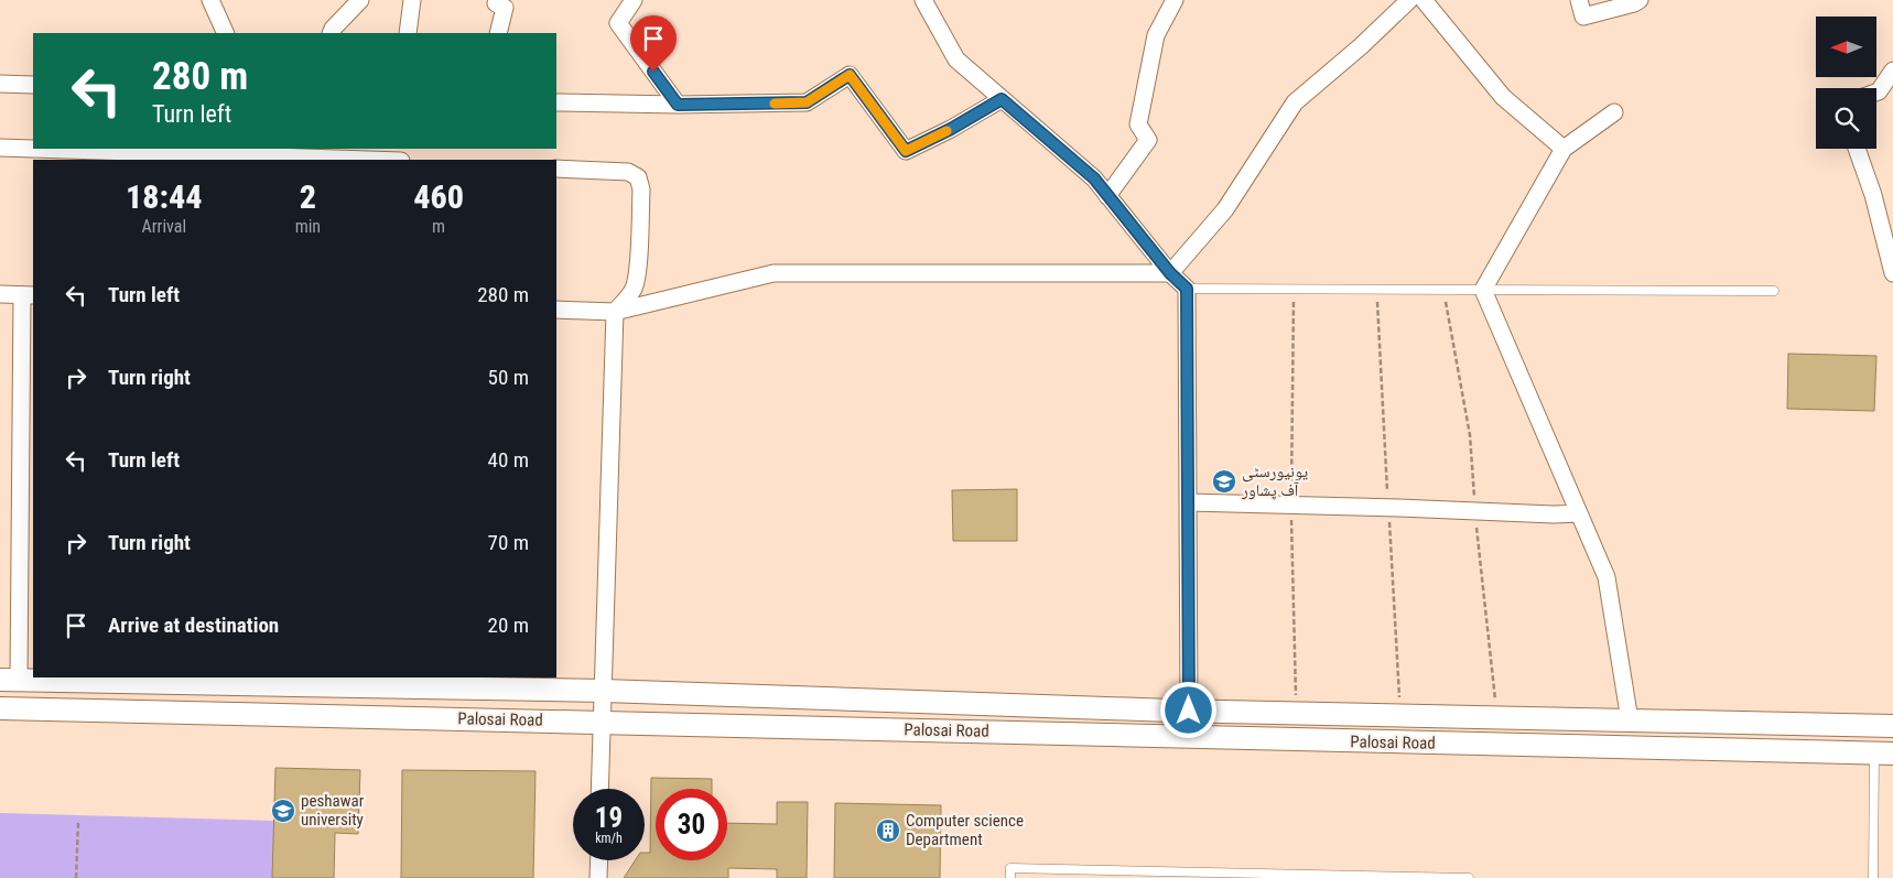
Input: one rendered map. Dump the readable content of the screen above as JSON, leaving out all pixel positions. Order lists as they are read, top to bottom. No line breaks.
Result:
{"streets":{"street":["Palosai Road"]},"places":{"school or university":["یونیورسٹی آف پشاور","peshawar university"],"building":["Computer science Department"]},"north":"left","page":{"turn":["280 m","Turn left"],"eta":["18:44","Arrival","2","min","460","m"],"list":[{"name":"Turn left","value":"280 m"},{"name":"Turn right","value":"50 m"},{"name":"Turn left","value":"40 m"},{"name":"Turn right","value":"70 m"},{"name":"Arrive at destination","value":"20 m"}],"speed":"19 km/h","limit":"30"}}
